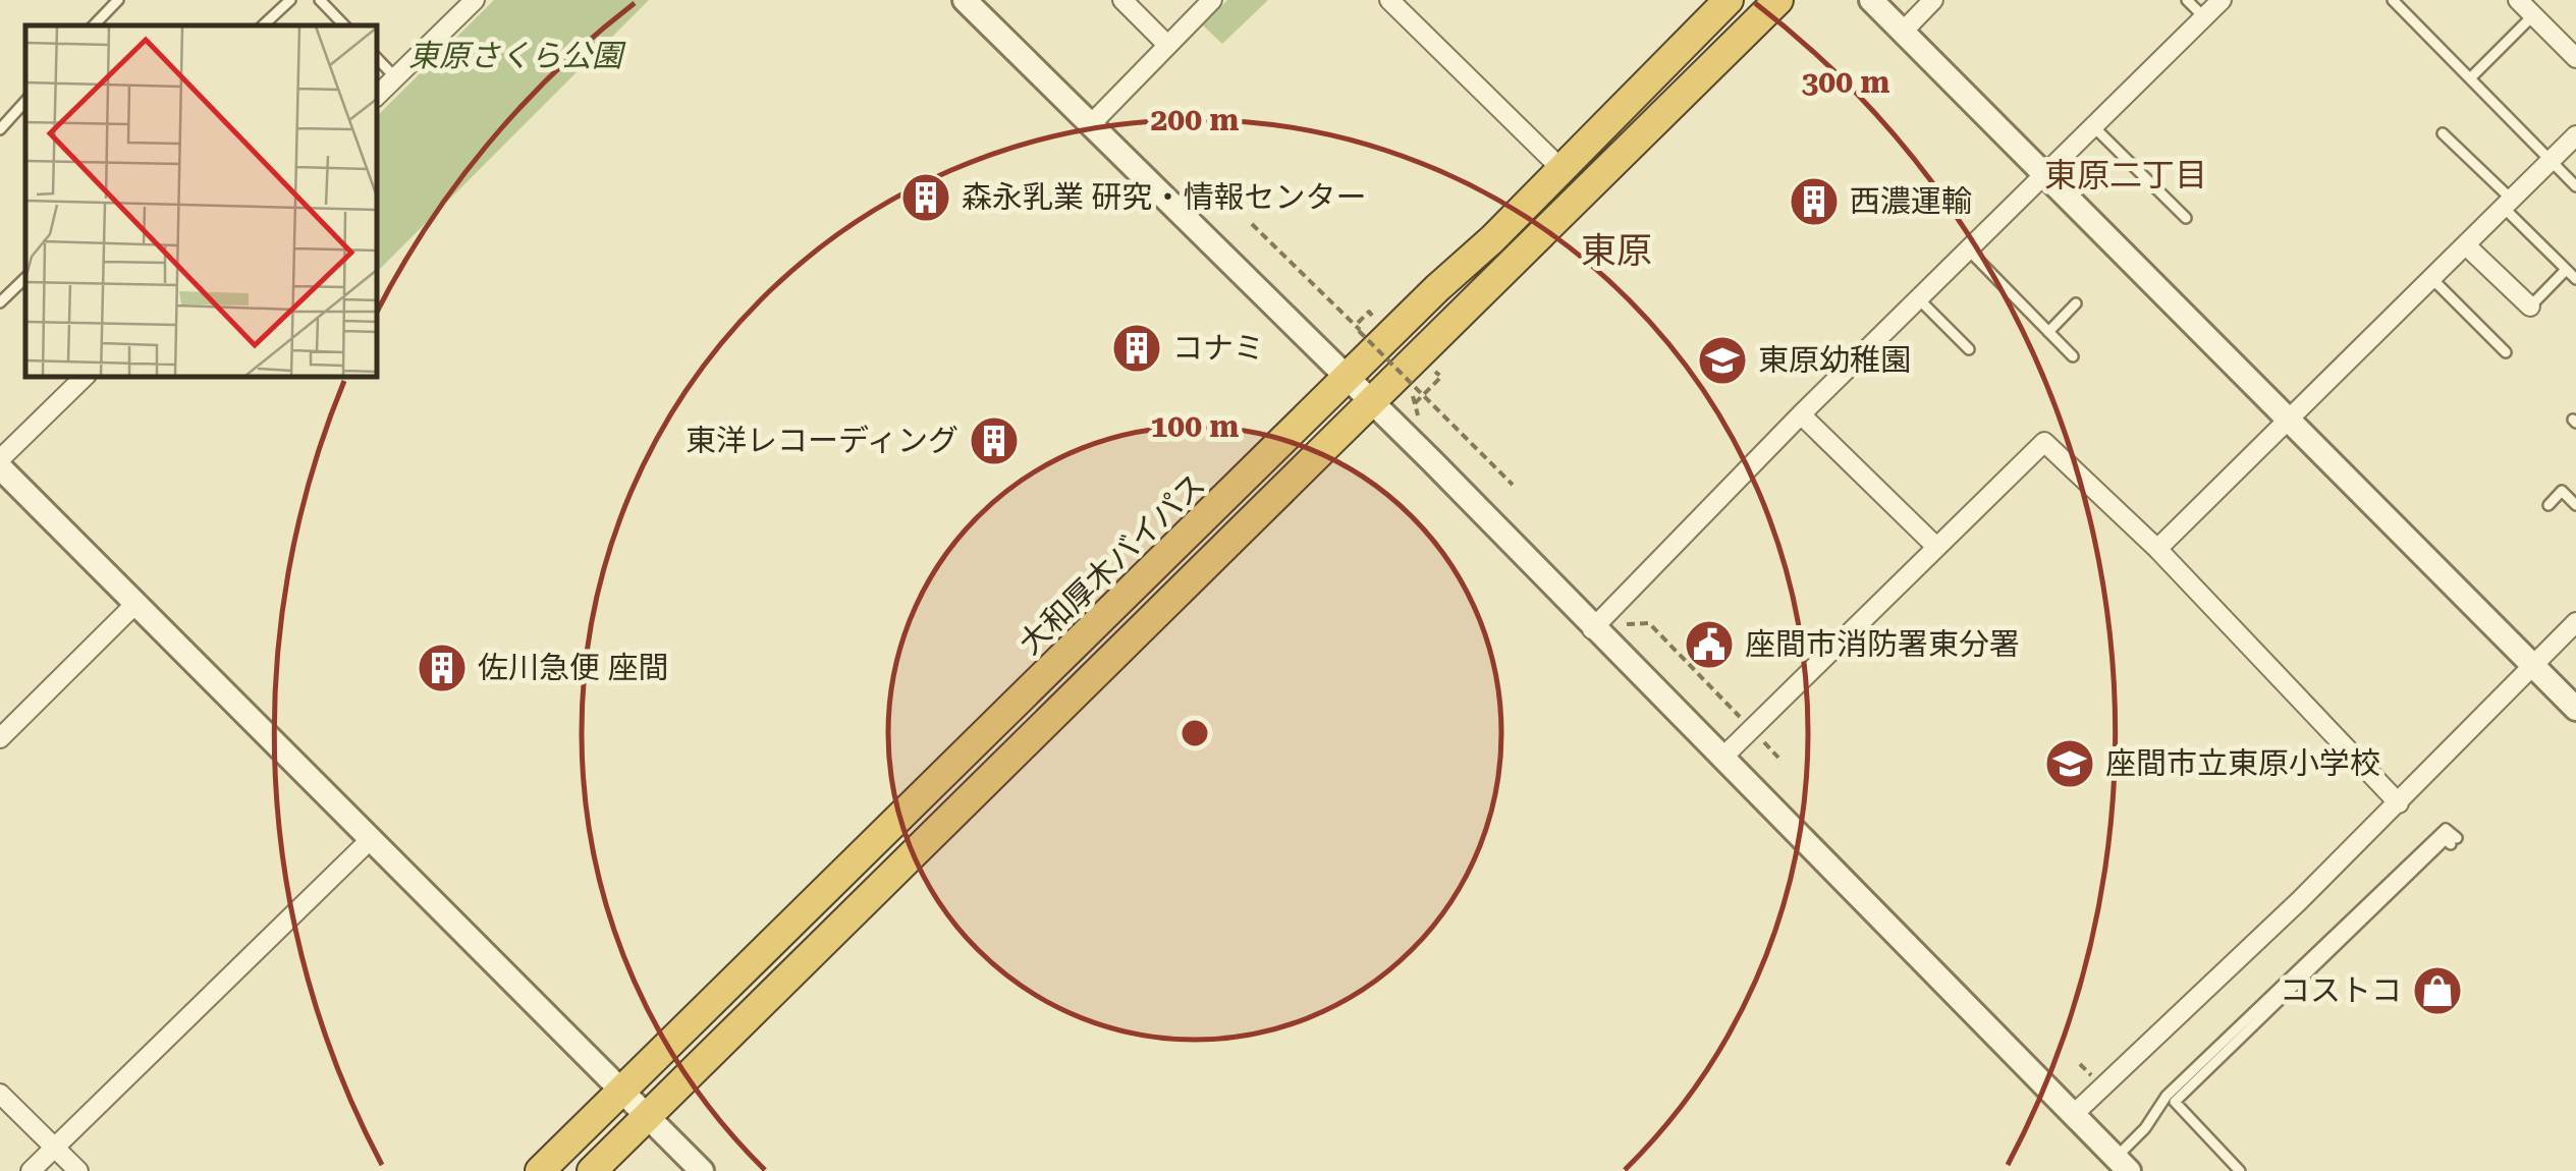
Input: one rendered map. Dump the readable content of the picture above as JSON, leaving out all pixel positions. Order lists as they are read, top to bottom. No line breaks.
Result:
{"streets":{"highway":["大和厚木バイパス"]},"districts":["東原二丁目","東原"],"parks":["東原さくら公園"],"places":{"building":["森永乳業 研究・情報センター","西濃運輸","コナミ","東洋レコーディング","佐川急便 座間"],"school or university":["東原幼稚園","座間市立東原小学校"],"public building":["座間市消防署東分署"],"shop":["コストコ"]},"rings":["300 m","200 m","100 m"]}
